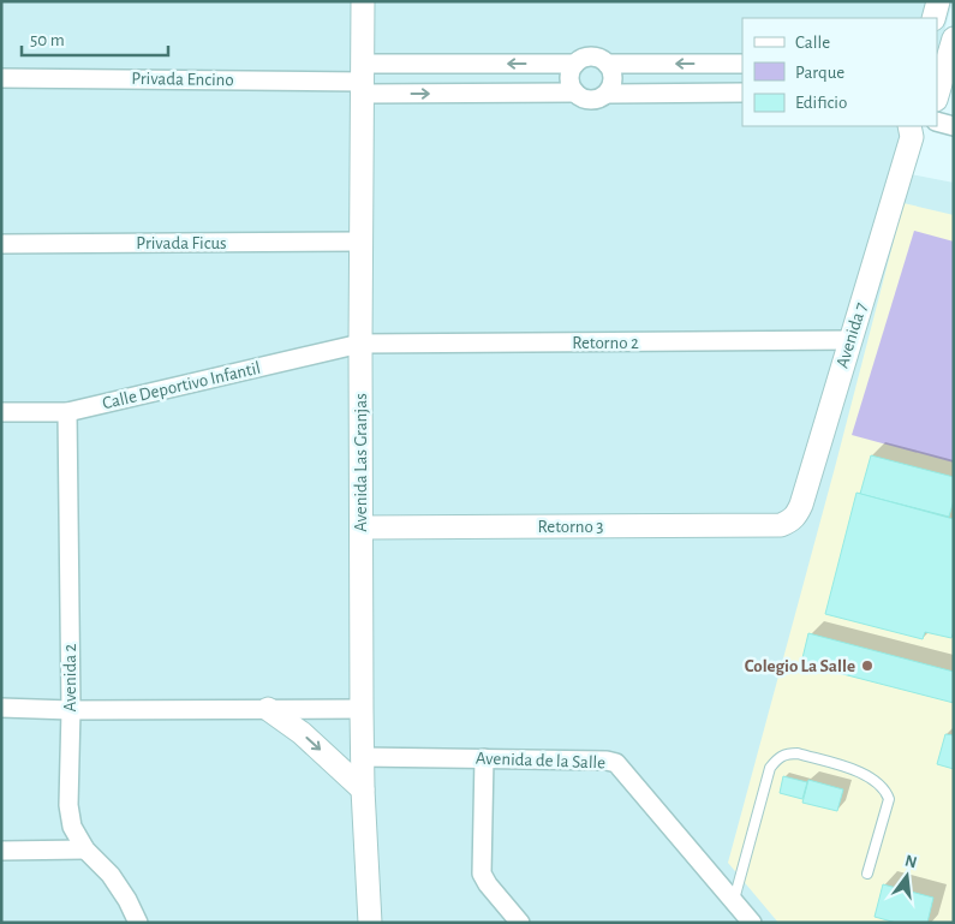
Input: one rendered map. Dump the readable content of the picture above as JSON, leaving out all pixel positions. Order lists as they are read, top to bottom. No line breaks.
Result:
{"streets":{"street":["Privada Encino","Privada Ficus","Avenida 7","Retorno 2","Calle Deportivo Infantil","Avenida Las Granjas","Retorno 3","Avenida 2","Avenida de la Salle"]},"crossings":[["Privada Encino","Avenida Las Granjas"],["Privada Ficus","Avenida Las Granjas"],["Avenida 7","Retorno 2"],["Avenida 7","Retorno 3"],["Retorno 2","Calle Deportivo Infantil"],["Retorno 2","Avenida Las Granjas"],["Calle Deportivo Infantil","Avenida Las Granjas"],["Calle Deportivo Infantil","Avenida 2"],["Avenida Las Granjas","Retorno 3"],["Avenida Las Granjas","Avenida de la Salle"]],"places":["Colegio La Salle"],"legend":["Calle","Parque","Edificio"],"scale_bar":"50 m","north":"top"}
